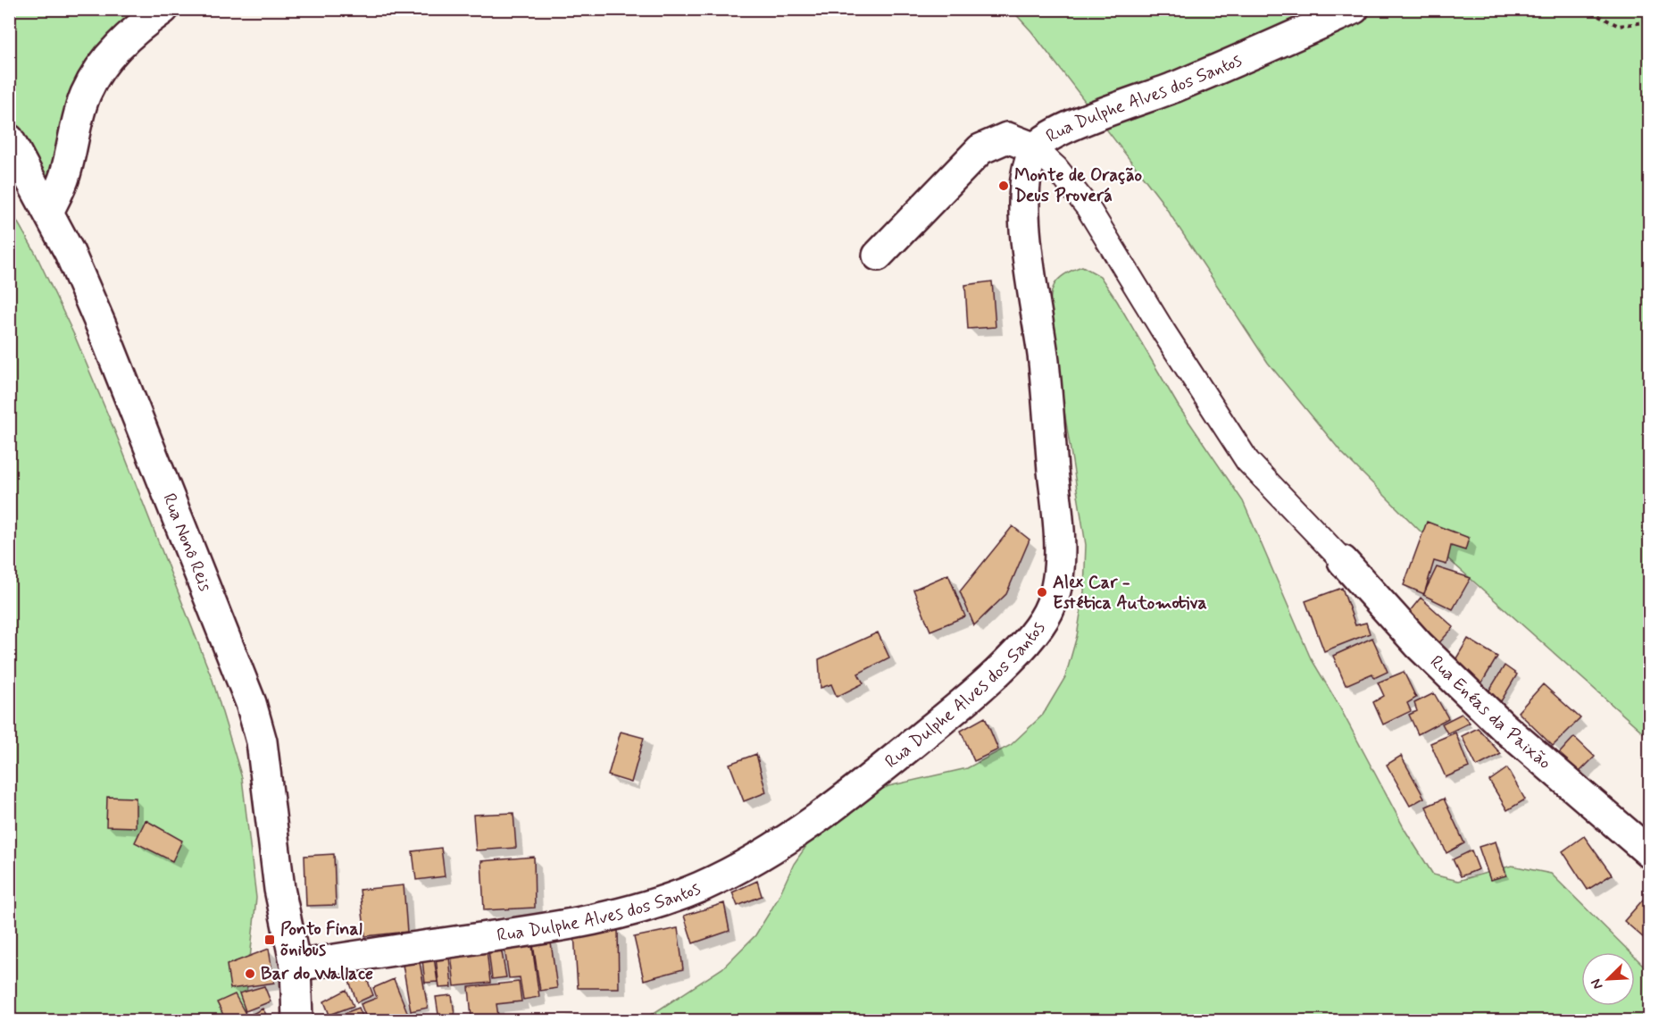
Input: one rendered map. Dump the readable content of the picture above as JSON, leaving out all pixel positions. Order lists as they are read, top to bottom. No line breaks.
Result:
{"streets":{"street":["Rua Dulphe Alves dos Santos","Rua Nonô Reis","Rua Enéas da Paixão"]},"crossings":[["Rua Dulphe Alves dos Santos","Rua Nonô Reis"]],"places":{"other":["Monte de Oração Deus Proverá","Alex Car - Estética Automotiva","Bar do Wallace"],"transit":["Ponto Final õnibus"]},"north":"bottom left"}
